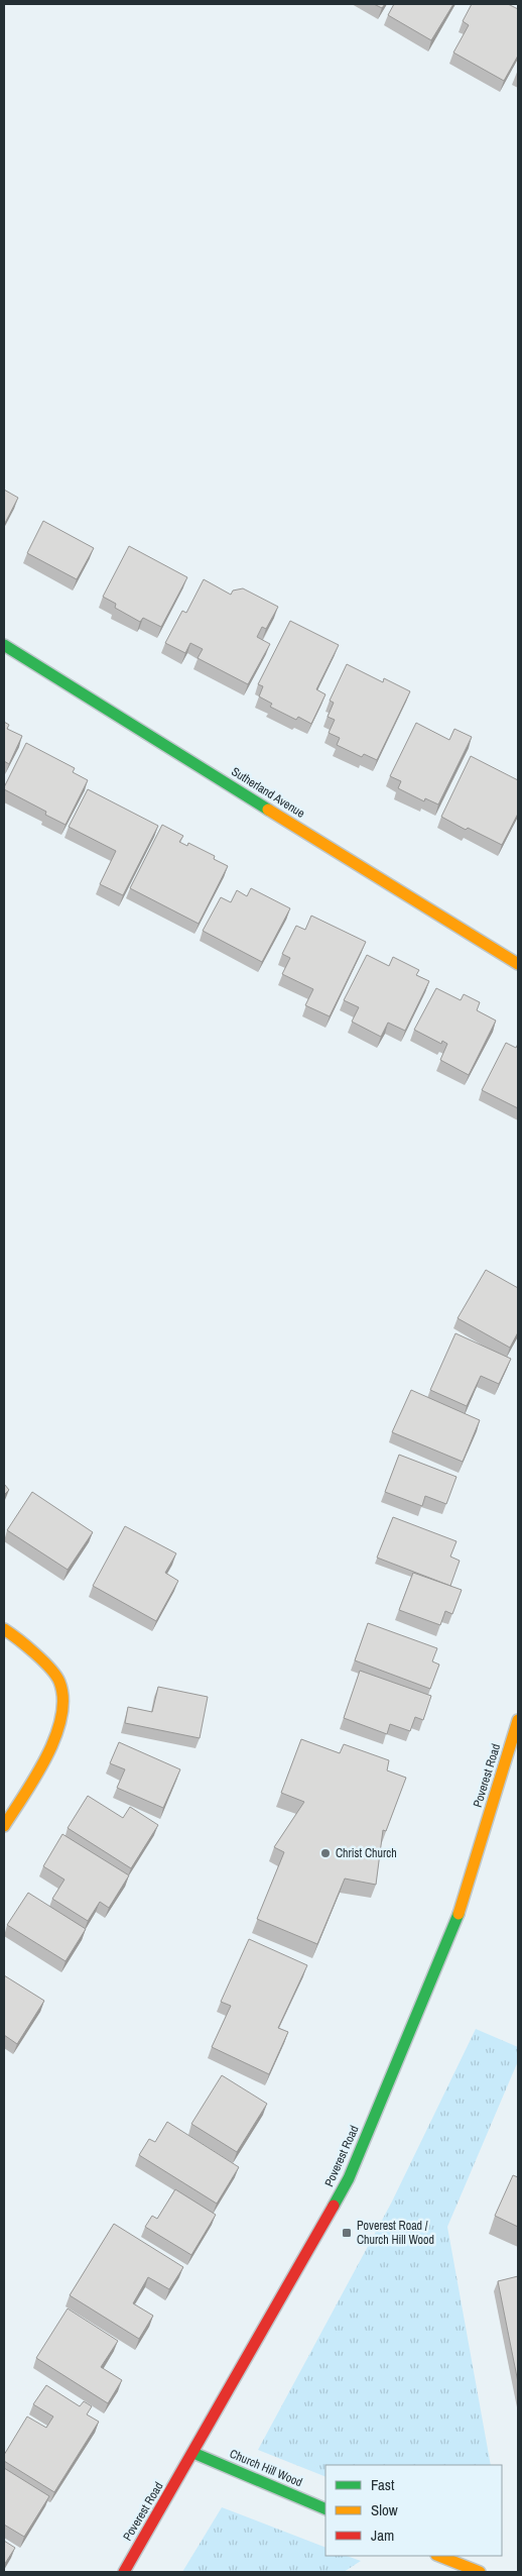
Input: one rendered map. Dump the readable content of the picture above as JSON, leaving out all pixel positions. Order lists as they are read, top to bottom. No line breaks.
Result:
{"streets":{"street":["Sutherland Avenue","Poverest Road","Church Hill Wood"]},"crossings":[["Poverest Road","Church Hill Wood"]],"places":{"other":["Christ Church"],"transit":["Poverest Road / Church Hill Wood"]},"legend":["Fast","Slow","Jam"]}
